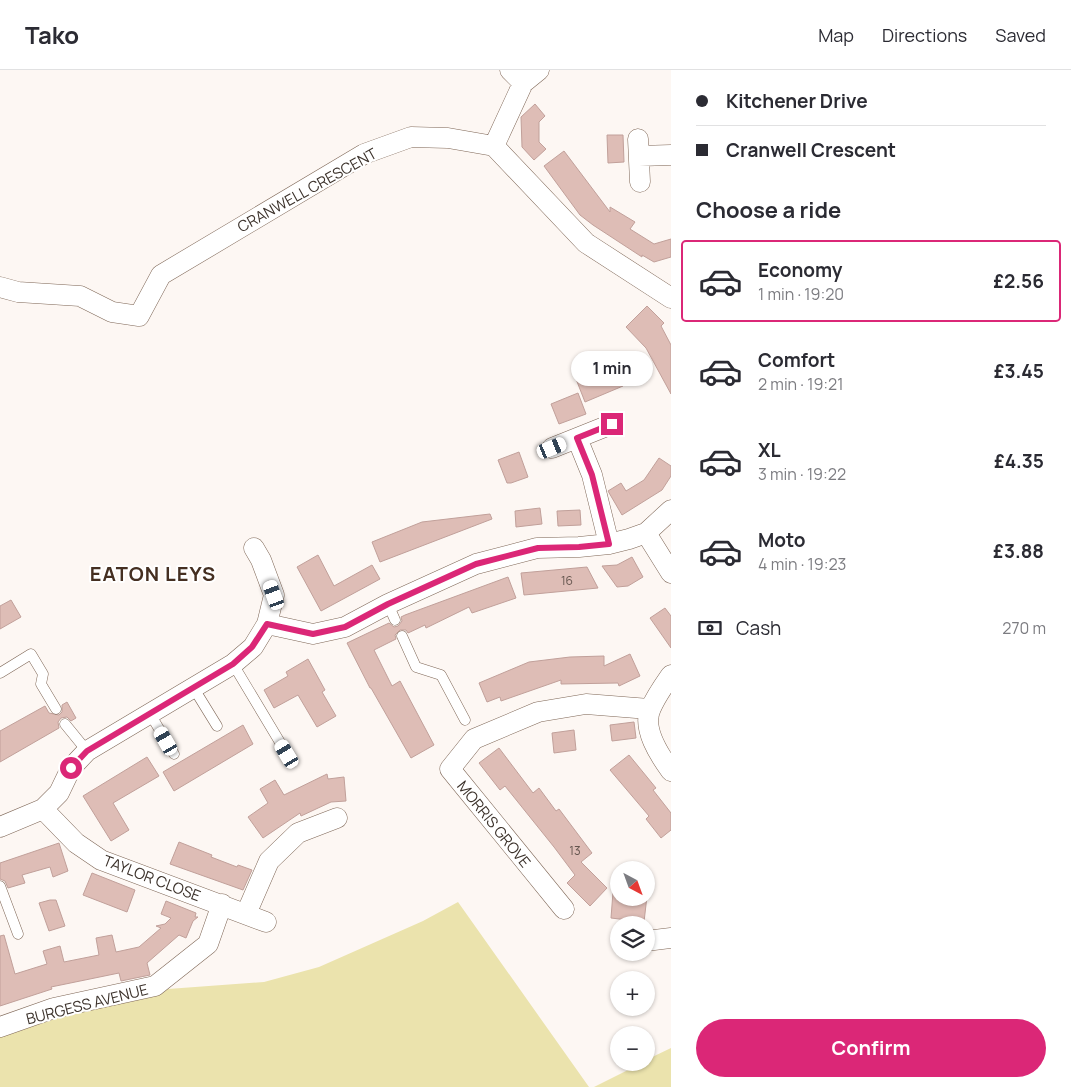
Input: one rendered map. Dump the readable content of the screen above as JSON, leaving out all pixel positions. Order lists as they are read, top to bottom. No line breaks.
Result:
{"streets":{"street":["CRANWELL CRESCENT","MORRIS GROVE","TAYLOR CLOSE","BURGESS AVENUE"]},"crossings":[["TAYLOR CLOSE","BURGESS AVENUE"]],"districts":["EATON LEYS"],"house_numbers":["16","13"],"north":"bottom right","page":{"header":"Tako","nav":["Map","Directions","Saved"],"banner":["Kitchener Drive","Cranwell Crescent"],"heading":"Choose a ride","list":[{"name":"Economy","note":"1 min · 19:20","value":"£2.56"},{"name":"Comfort","note":"2 min · 19:21","value":"£3.45"},{"name":"XL","note":"3 min · 19:22","value":"£4.35"},{"name":"Moto","note":"4 min · 19:23","value":"£3.88"}],"bubble":"1 min","pay":["Cash","270 m"],"map_buttons":["+","−"],"buttons":"Confirm"}}
